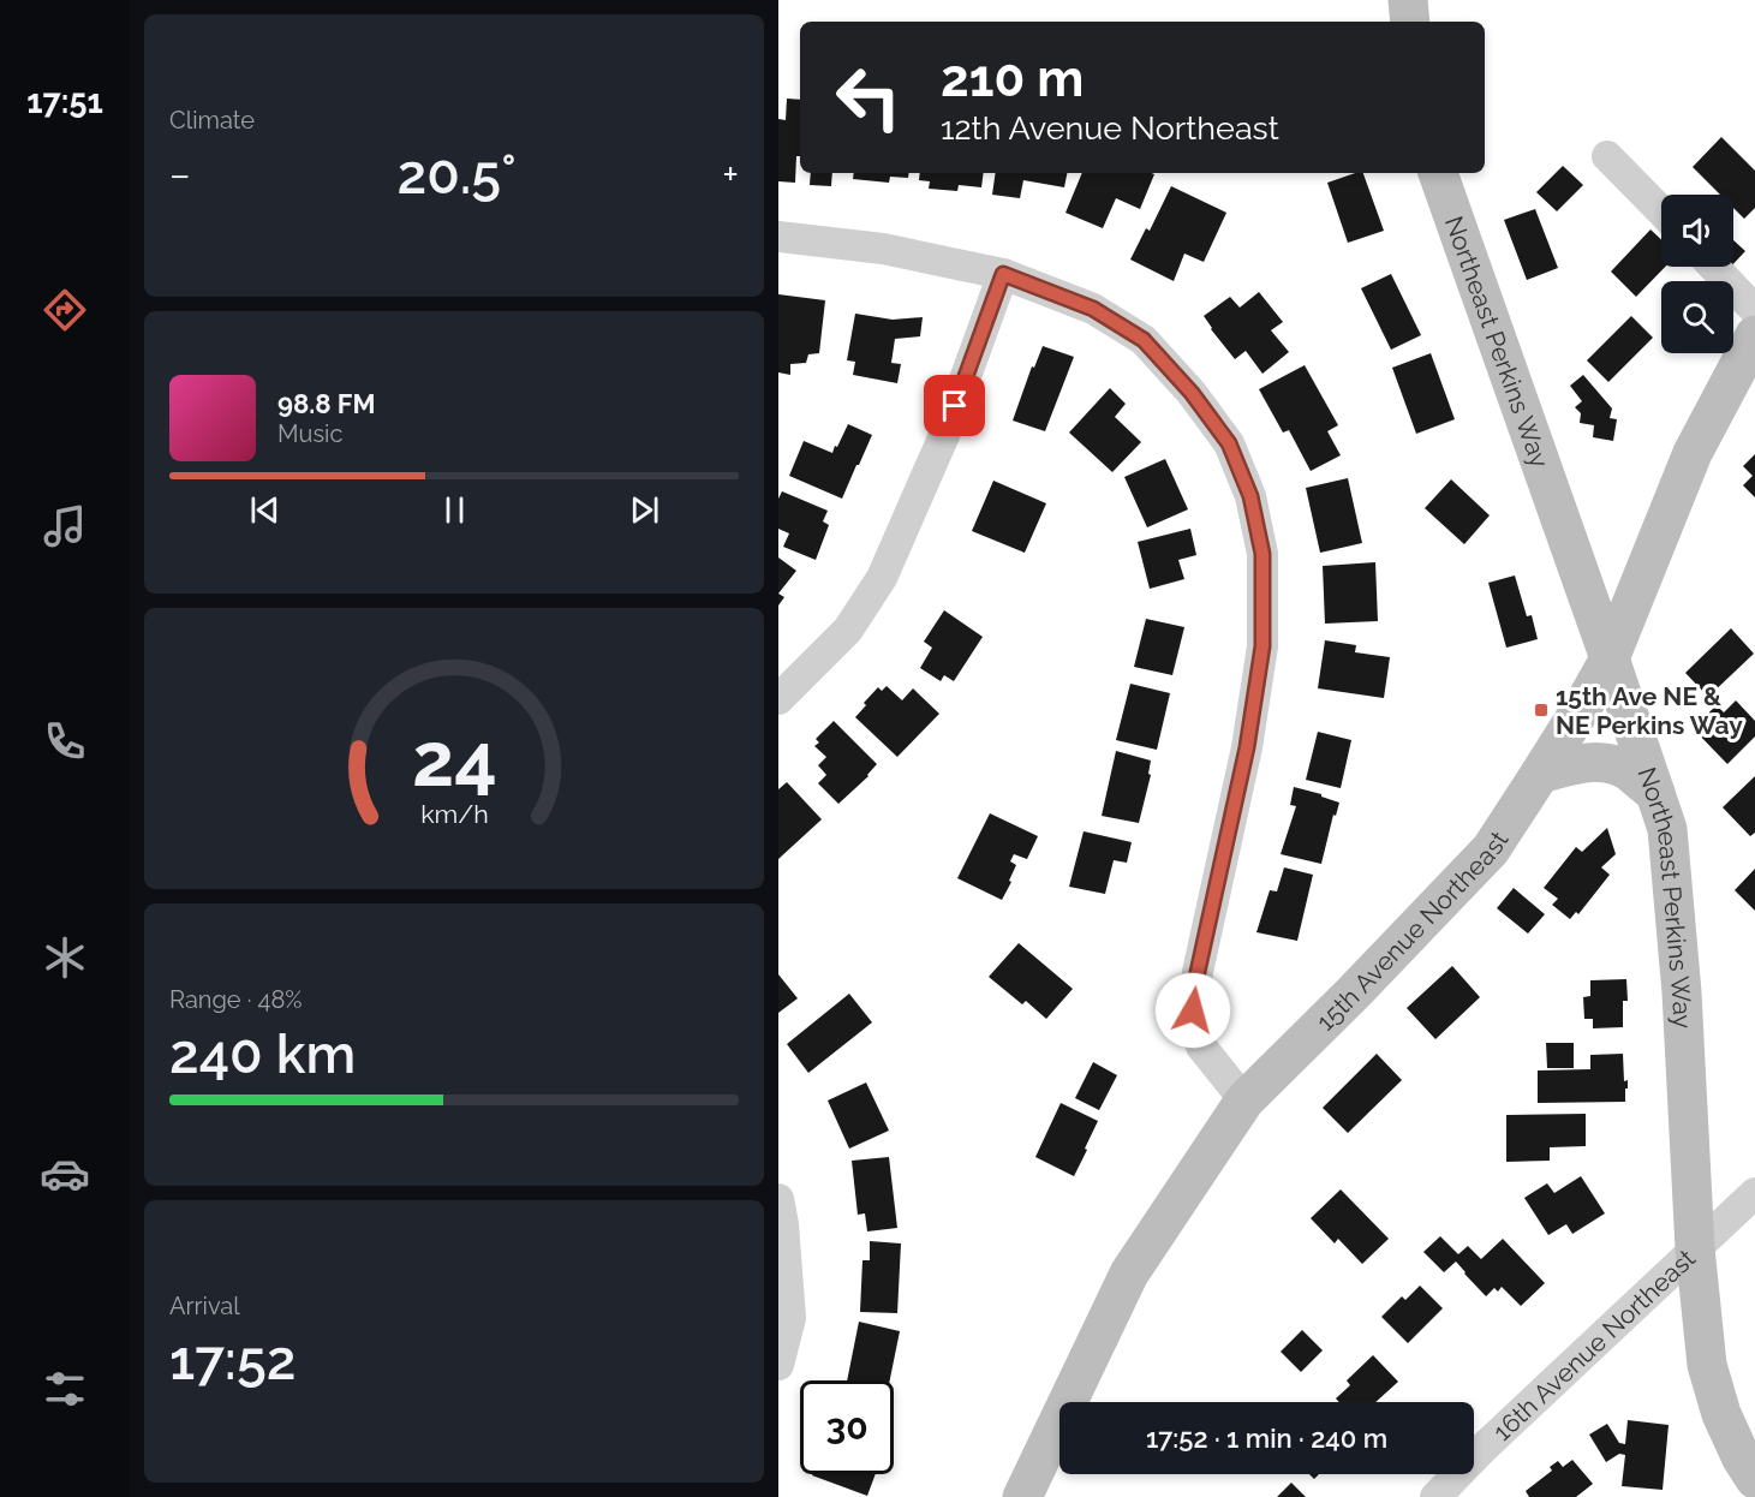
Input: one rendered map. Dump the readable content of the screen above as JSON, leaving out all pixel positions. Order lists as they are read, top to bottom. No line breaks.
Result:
{"streets":{"main road":["Northeast Perkins Way","15th Avenue Northeast"],"street":["16th Avenue Northeast"]},"crossings":[["Northeast Perkins Way","15th Avenue Northeast"],["Northeast Perkins Way","16th Avenue Northeast"]],"places":{"transit":["15th Ave NE & NE Perkins Way"]},"page":{"tabs":"17:51","tile":["Climate",["Range · 48%","240 km"],["Arrival","17:52"]],"turn":["210 m","12th Avenue Northeast"],"heat":["−","20.5°","+"],"song":["98.8 FM","Music"],"limit":"30","trip":"17:52 · 1 min · 240 m","gauge":["24","km/h"]}}
